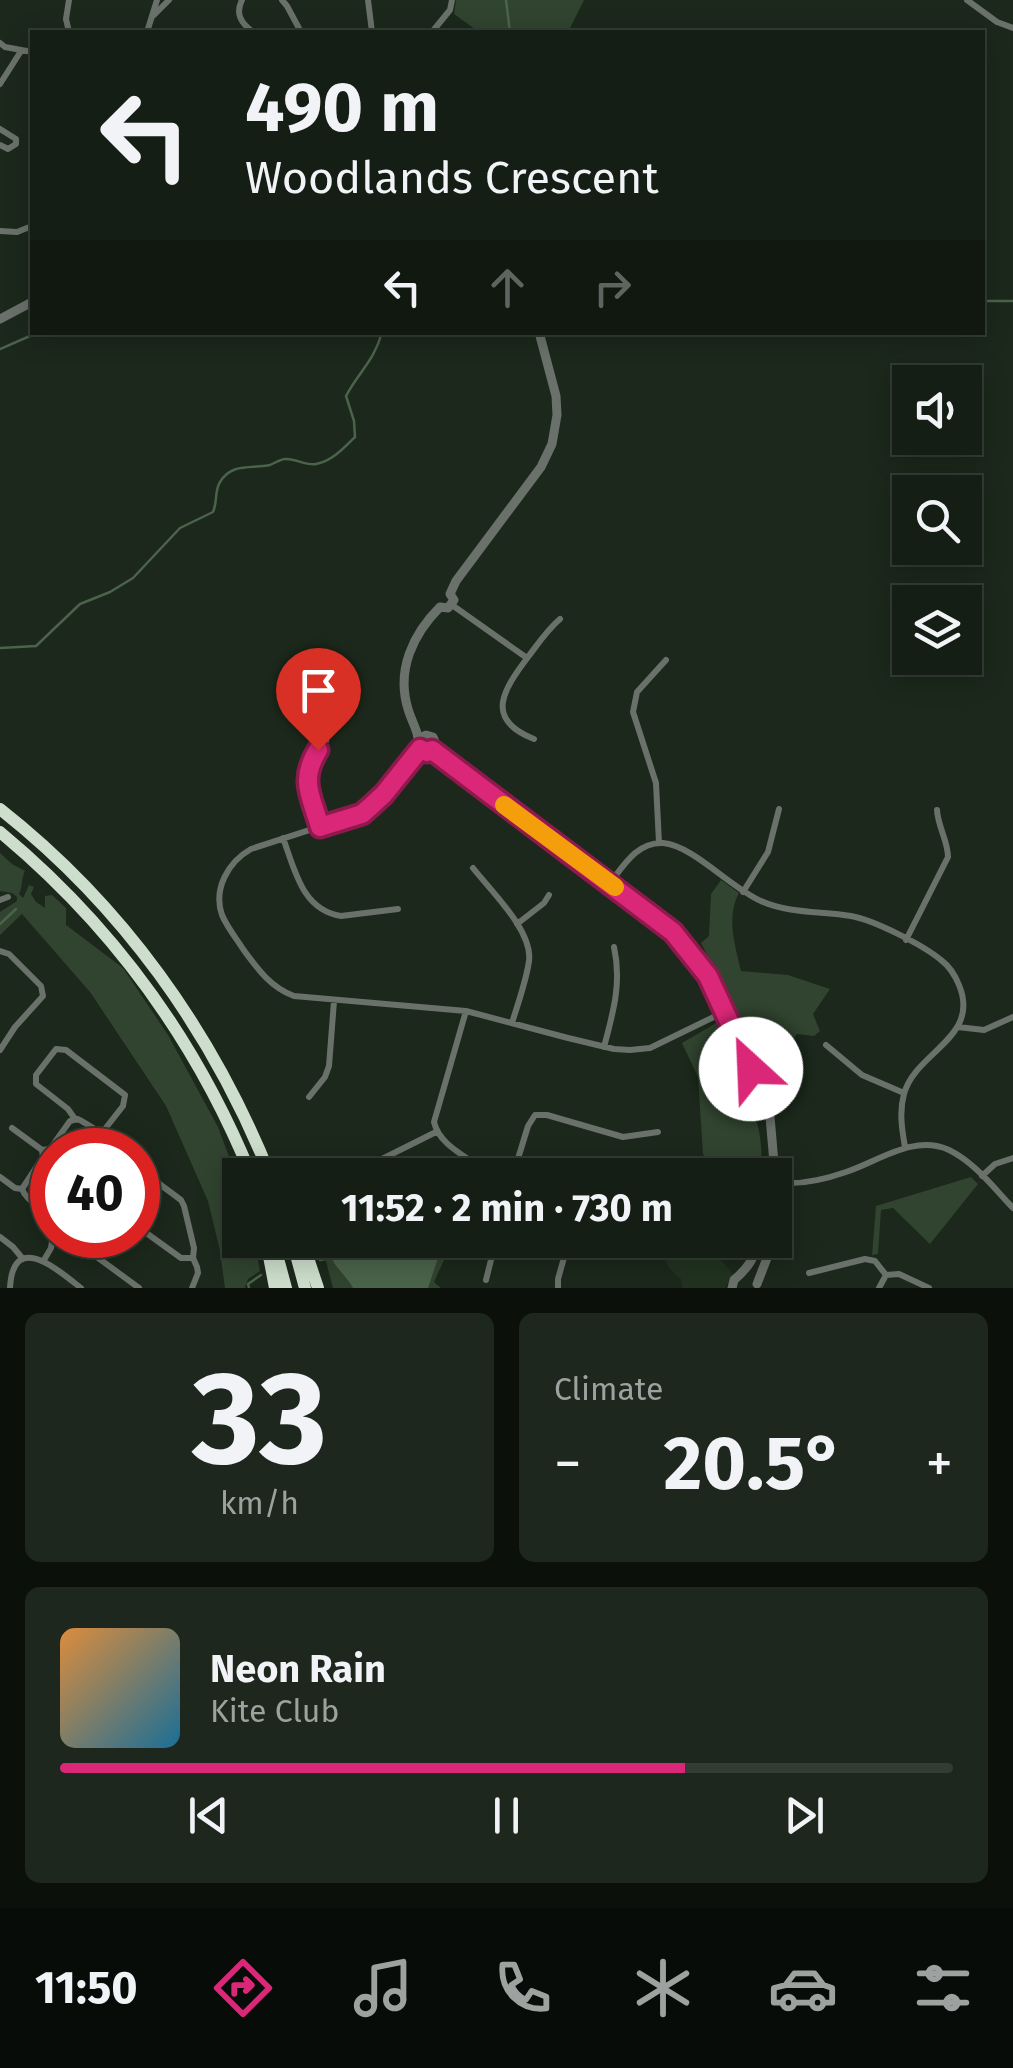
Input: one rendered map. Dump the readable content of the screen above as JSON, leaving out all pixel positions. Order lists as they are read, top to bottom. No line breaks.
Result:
{"page":{"turn":["490 m","Woodlands Crescent"],"limit":"40","trip":"11:52 · 2 min · 730 m","tile":[["33","km/h"],"Climate"],"heat":["−","20.5°","+"],"song":["Neon Rain","Kite Club"],"tabs":"11:50"}}
